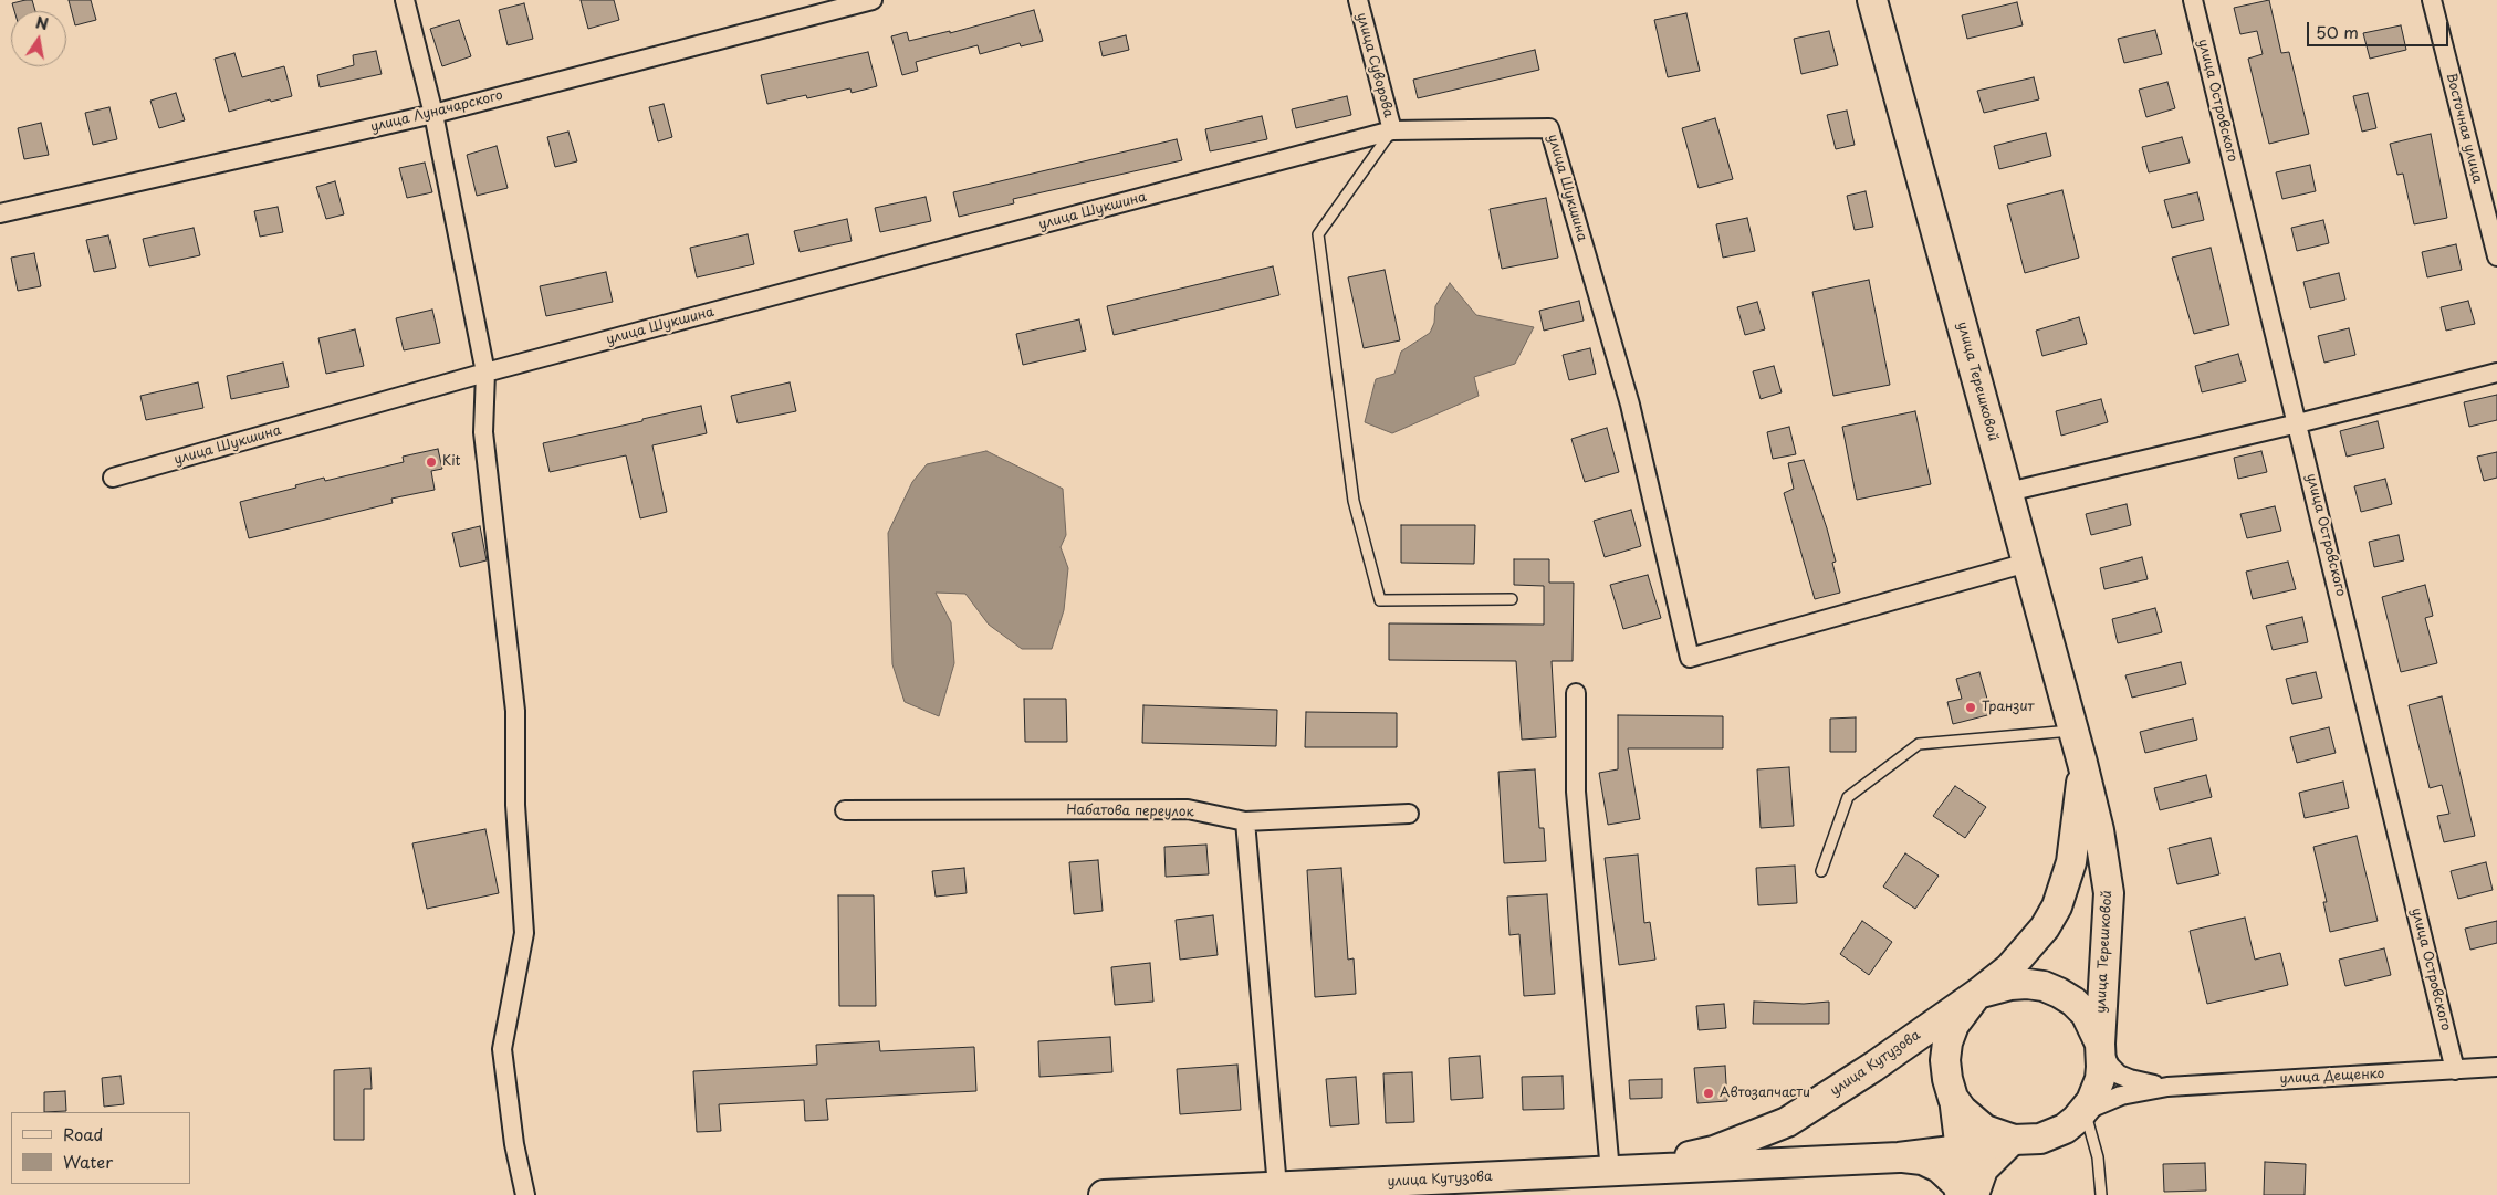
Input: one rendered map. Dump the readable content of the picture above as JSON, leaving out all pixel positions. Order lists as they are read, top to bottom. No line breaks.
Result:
{"streets":{"main road":["улица Терешковой","улица Кутузова"],"street":["улица Суворова","улица Островского","улица Луначарского","Восточная улица","улица Шукшина","Набатова переулок","улица Дещенко"]},"crossings":[["улица Суворова","улица Шукшина"],["улица Островского","улица Дещенко"],["улица Шукшина","улица Терешковой"],["улица Терешковой","улица Кутузова"],["улица Терешковой","улица Дещенко"],["улица Кутузова","улица Дещенко"]],"places":["Kit","Транзит","Автозапчасти"],"legend":["Road","Water"],"scale_bar":"50 m","north":"top"}
